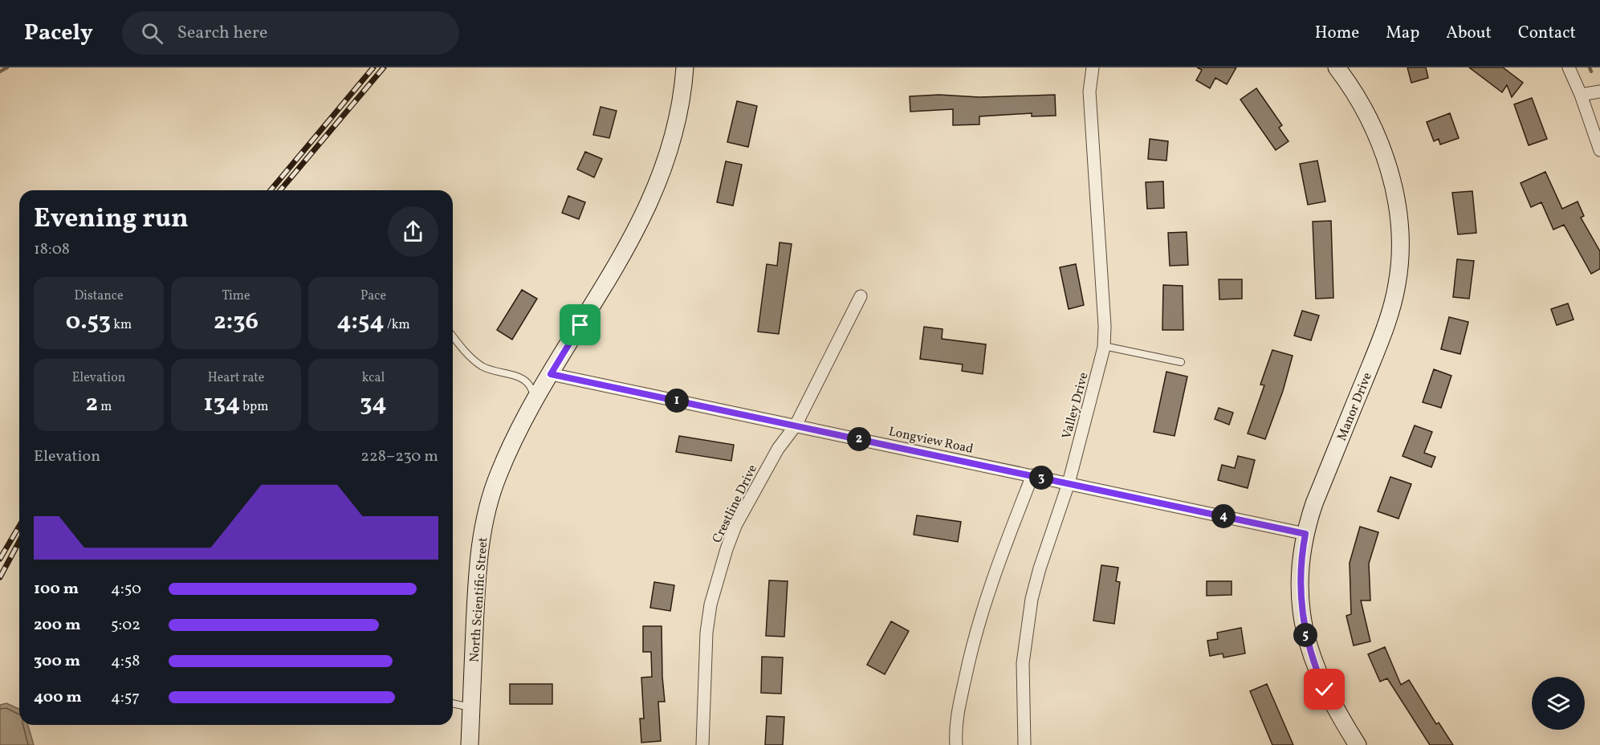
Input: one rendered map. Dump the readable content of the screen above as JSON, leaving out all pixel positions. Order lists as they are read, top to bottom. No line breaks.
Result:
{"streets":{"street":["Valley Drive","Manor Drive","Longview Road","Crestline Drive","North Scientific Street"]},"crossings":[["Valley Drive","Longview Road"],["Manor Drive","Longview Road"],["Longview Road","Crestline Drive"],["Longview Road","North Scientific Street"]],"page":{"header":"Pacely","search":"Search here","nav":["Home","Map","About","Contact"],"heading":["Evening run","18:08"],"stats":[["Distance","0.53 km"],["Time","2:36"],["Pace","4:54 /km"],["Elevation","2 m"],["Heart rate","134 bpm"],["kcal","34"]],"pins":["1","2","3","4","5"],"chart":["Elevation","228–230 m"],"list":[{"name":"100 m","note":"4:50"},{"name":"200 m","note":"5:02"},{"name":"300 m","note":"4:58"},{"name":"400 m","note":"4:57"}]}}
